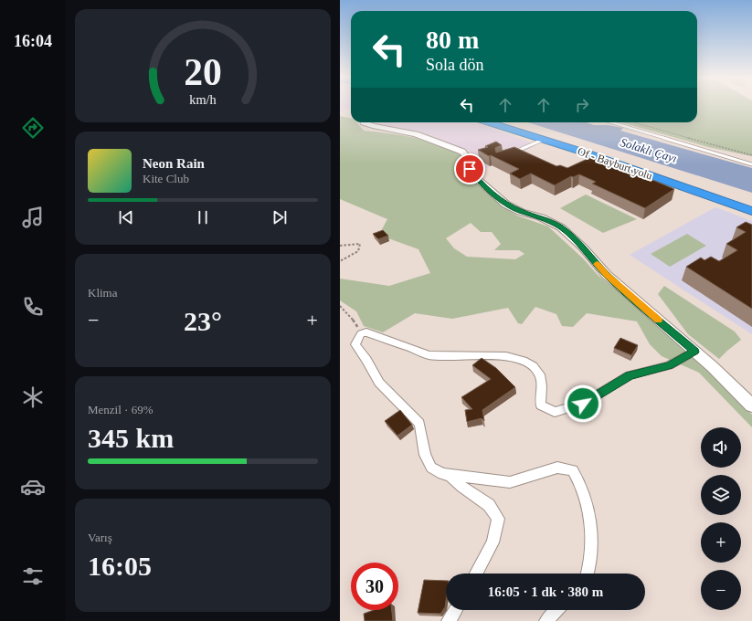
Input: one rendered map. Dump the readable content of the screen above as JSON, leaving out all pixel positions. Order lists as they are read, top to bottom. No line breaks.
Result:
{"streets":{"highway":["Of - Bayburt yolu"]},"water":["Solaklı Çayı"],"page":{"tabs":"16:04","turn":["80 m","Sola dön"],"song":["Neon Rain","Kite Club"],"tile":["Klima",["Menzil · 69%","345 km"],["Varış","16:05"]],"heat":["−","23°","+"],"map_buttons":["+","−"],"limit":"30","trip":"16:05 · 1 dk · 380 m","gauge":["20","km/h"]}}
